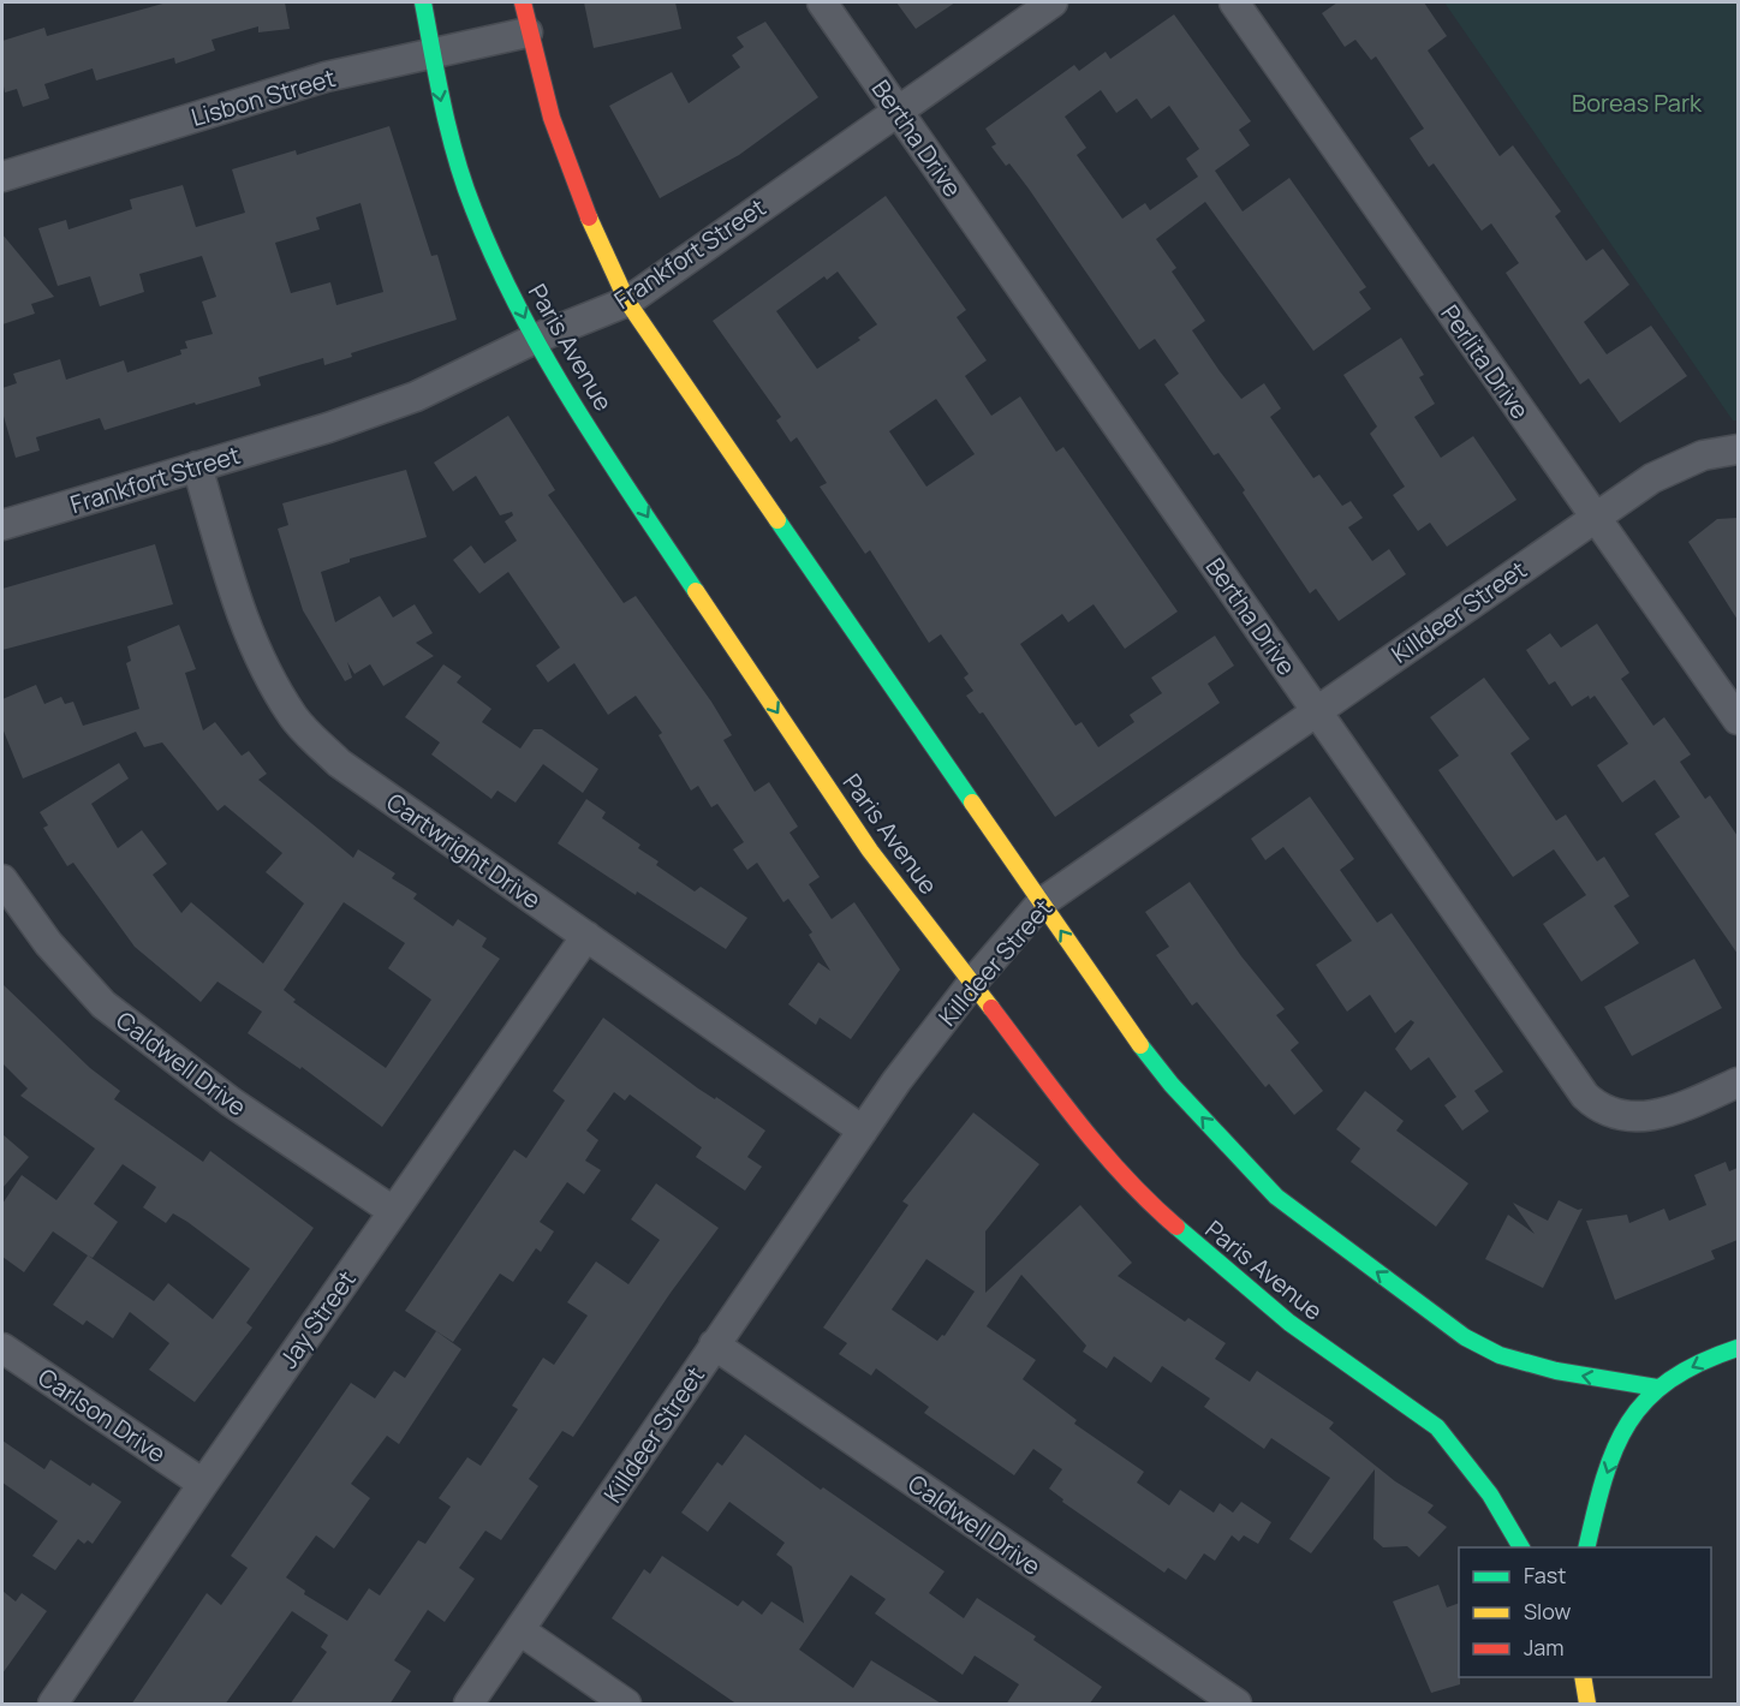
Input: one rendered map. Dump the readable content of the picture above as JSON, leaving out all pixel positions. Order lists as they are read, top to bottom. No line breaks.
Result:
{"streets":{"street":["Lisbon Street","Bertha Drive","Frankfort Street","Paris Avenue","Perlita Drive","Killdeer Street","Cartwright Drive","Caldwell Drive","Jay Street","Carlson Drive"]},"crossings":[["Lisbon Street","Paris Avenue"],["Bertha Drive","Frankfort Street"],["Bertha Drive","Killdeer Street"],["Frankfort Street","Paris Avenue"],["Frankfort Street","Cartwright Drive"],["Paris Avenue","Killdeer Street"],["Perlita Drive","Killdeer Street"],["Killdeer Street","Cartwright Drive"],["Killdeer Street","Caldwell Drive"],["Cartwright Drive","Jay Street"],["Caldwell Drive","Jay Street"],["Jay Street","Carlson Drive"]],"parks":["Boreas Park"],"legend":["Fast","Slow","Jam"]}
